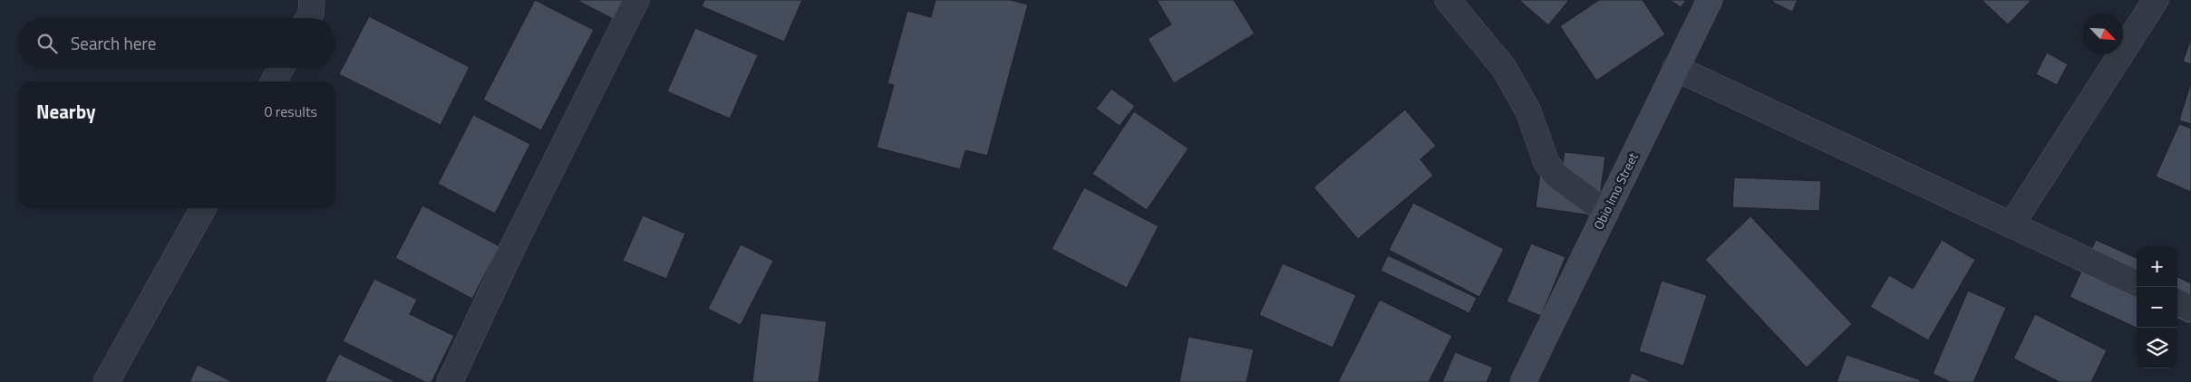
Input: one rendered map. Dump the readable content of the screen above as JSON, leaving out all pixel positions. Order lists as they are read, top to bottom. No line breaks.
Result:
{"streets":{"street":["Obio Imo Street"]},"north":"bottom right","page":{"search":"Search here","heading":["Nearby","0 results"],"map_buttons":["+","−"]}}
